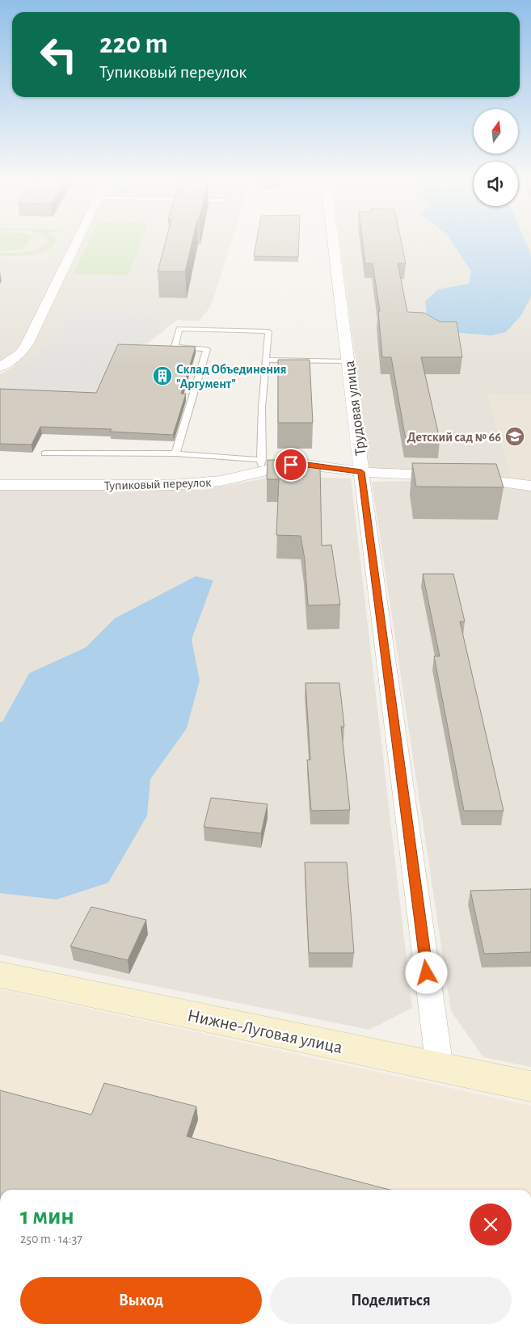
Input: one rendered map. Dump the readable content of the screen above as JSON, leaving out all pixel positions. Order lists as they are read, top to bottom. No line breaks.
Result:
{"streets":{"street":["Трудовая улица","Тупиковый переулок","Нижне-Луговая улица"]},"crossings":[["Трудовая улица","Тупиковый переулок"],["Трудовая улица","Нижне-Луговая улица"]],"places":{"building":["Склад Объединения \"Аргумент\""],"school or university":["Детский сад № 66"]},"north":"top","page":{"turn":["220 m","Тупиковый переулок"],"heading":["1 мин","250 m · 14:37"],"buttons":["Выход","Поделиться"]}}
